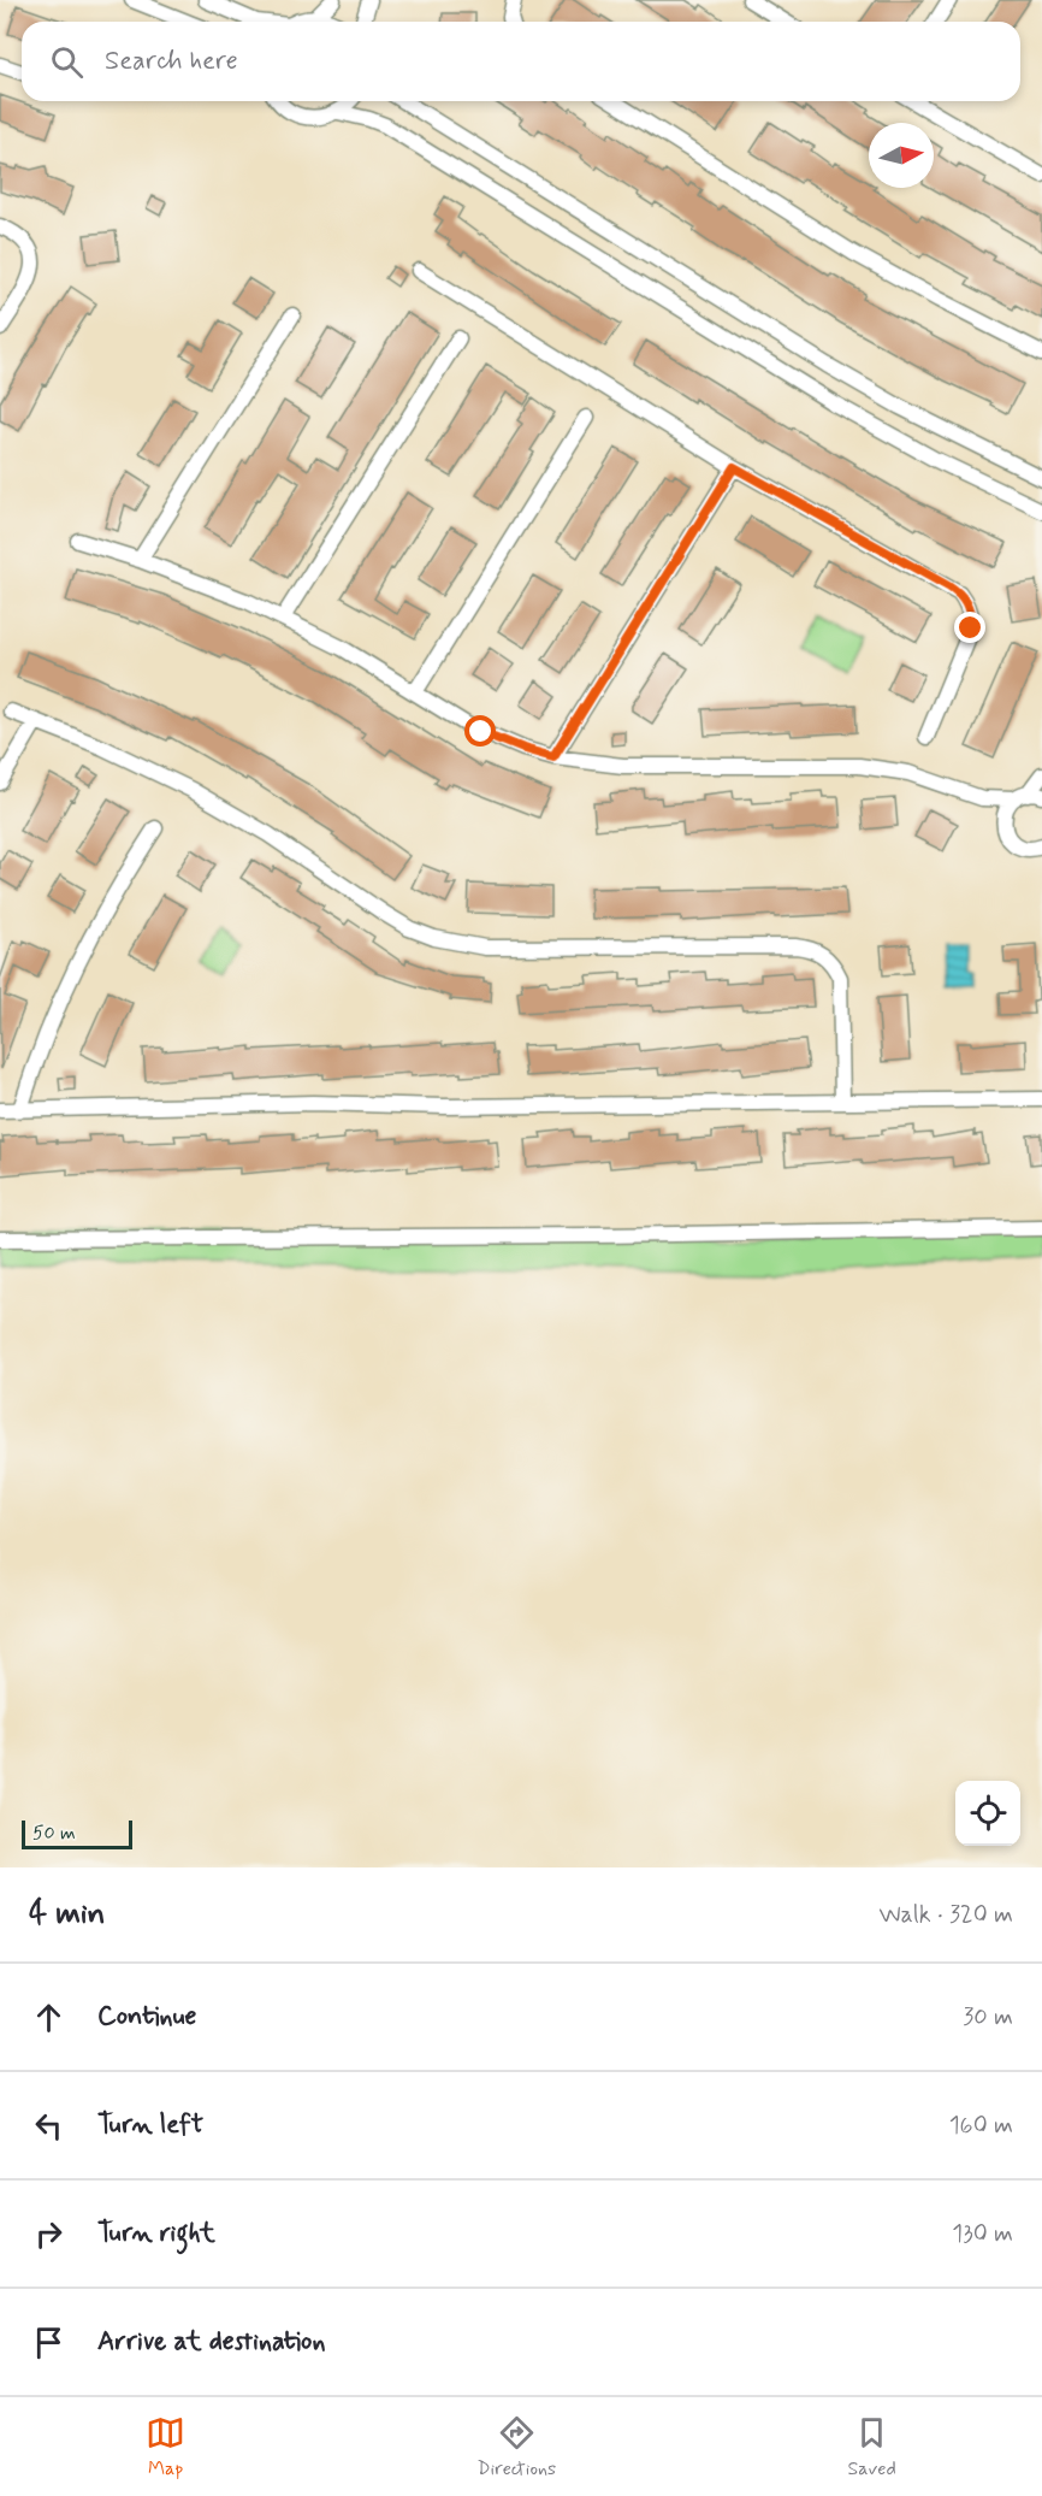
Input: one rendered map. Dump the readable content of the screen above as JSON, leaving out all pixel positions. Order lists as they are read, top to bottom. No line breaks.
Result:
{"scale_bar":"50 m","north":"right","page":{"search":"Search here","scale":"50 m","heading":["4 min","Walk · 320 m"],"list":[["Continue","30 m"],["Turn left","160 m"],["Turn right","130 m"],"Arrive at destination"],"nav":["Map","Directions","Saved"]}}
